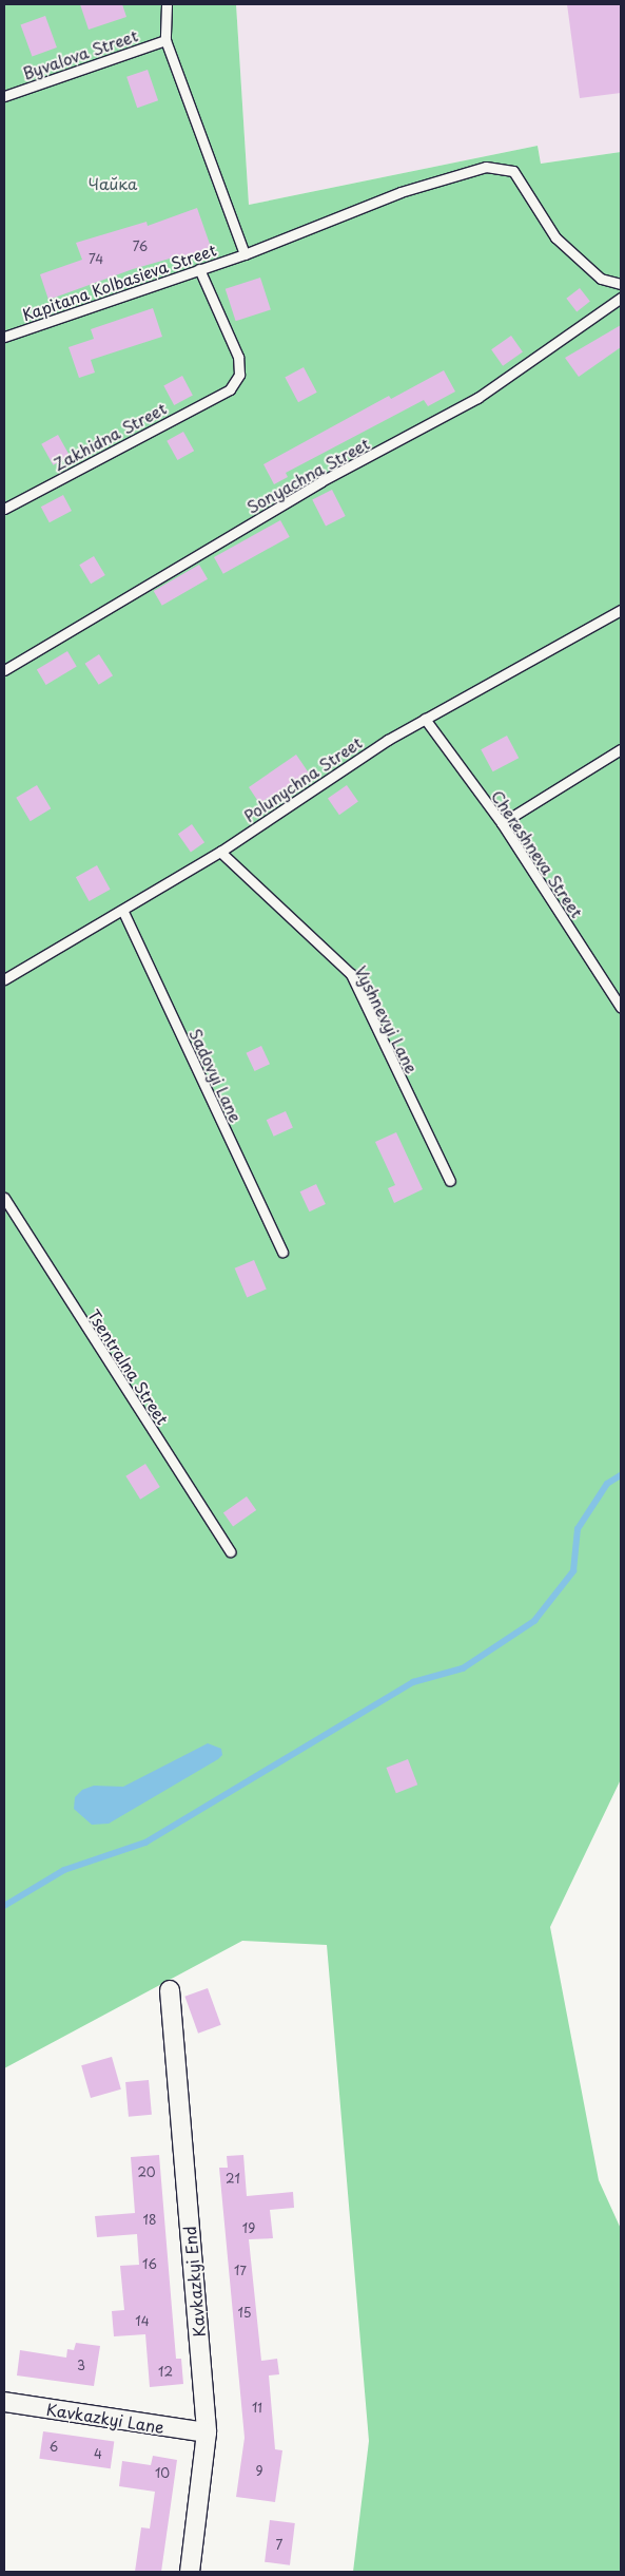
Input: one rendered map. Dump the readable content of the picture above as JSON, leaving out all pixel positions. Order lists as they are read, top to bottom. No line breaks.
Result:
{"streets":{"street":["Kavkazkyi End","Kavkazkyi Lane"],"lane":["Byvalova Street","Kapitana Kolbasieva Street","Zakhidna Street","Sonyachna Street","Polunychna Street","Chereshneva Street","Vyshnevyi Lane","Sadovyi Lane","Tsentralna Street"]},"crossings":[["Kapitana Kolbasieva Street","Zakhidna Street"],["Polunychna Street","Chereshneva Street"],["Polunychna Street","Vyshnevyi Lane"],["Polunychna Street","Sadovyi Lane"],["Kavkazkyi End","Kavkazkyi Lane"]],"parks":["Чайка"],"house_numbers":["76","74","20","21","18","19","16","17","15","14","3","12","11","6","4","9","10","7"]}
